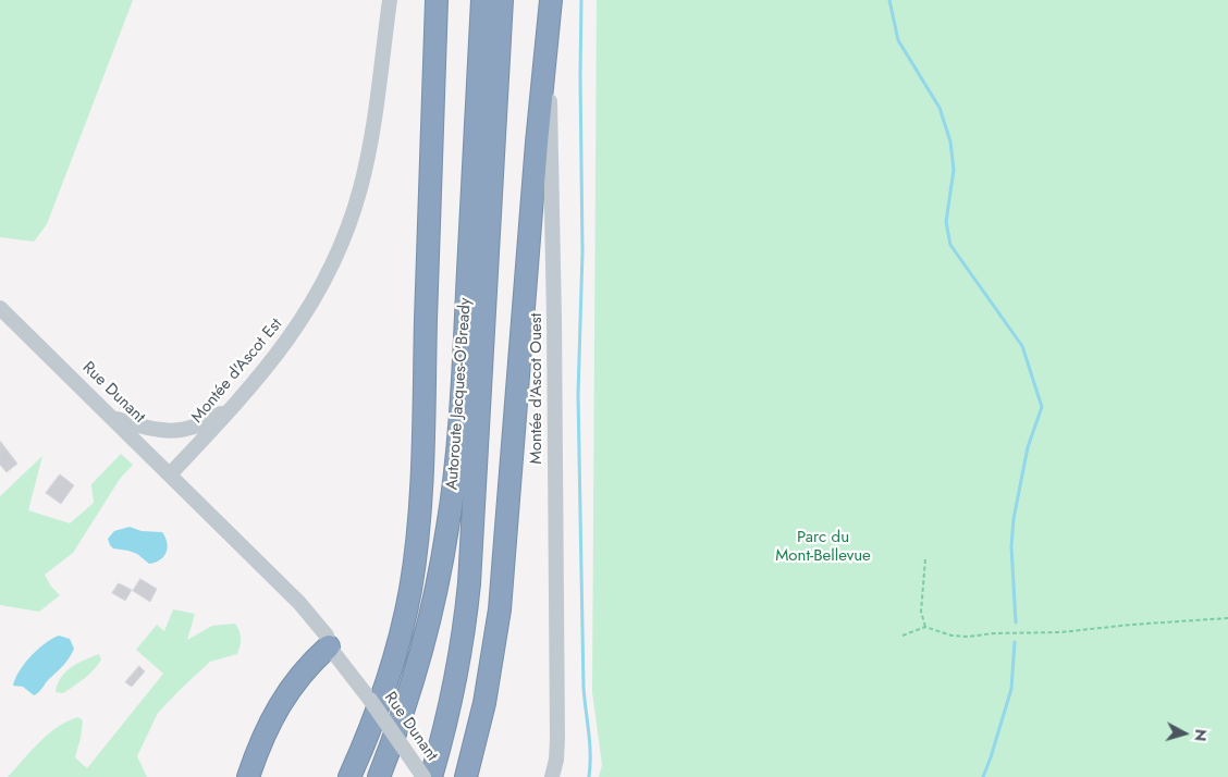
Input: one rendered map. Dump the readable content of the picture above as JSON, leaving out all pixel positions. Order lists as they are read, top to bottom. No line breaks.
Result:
{"streets":{"highway":["Autoroute Jacques-O'Bready"],"street":["Montée d'Ascot Est","Montée d'Ascot Ouest","Rue Dunant"]},"crossings":[["Montée d'Ascot Est","Rue Dunant"]],"parks":["Parc du Mont-Bellevue"],"north":"right"}
